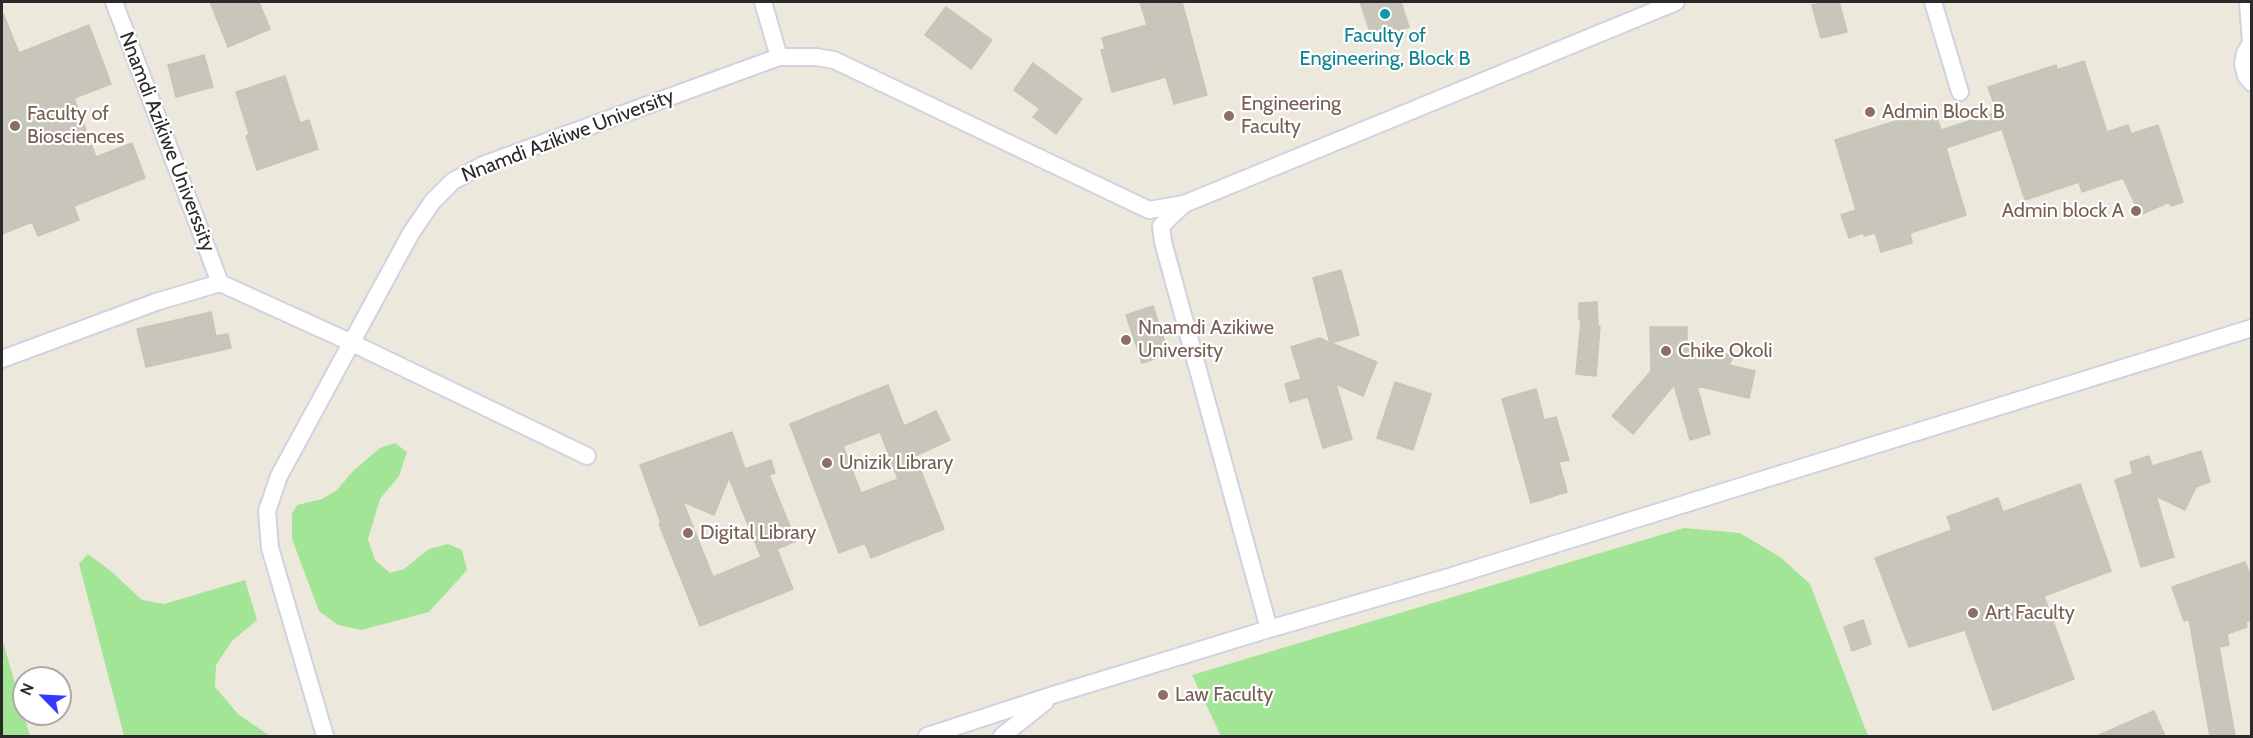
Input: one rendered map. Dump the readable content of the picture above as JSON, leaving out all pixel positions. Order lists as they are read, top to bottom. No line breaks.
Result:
{"streets":{"street":["Nnamdi Azikiwe University","Nnamdi Azikiwe Universsity"]},"places":["Faculty of Engineering, Block B","Admin Block B","Engineering Faculty","Faculty of Biosciences","Admin block A","Nnamdi Azikiwe University","Chike Okoli","Unizik Library","Digital Library","Art Faculty","Law Faculty"],"north":"top left"}
